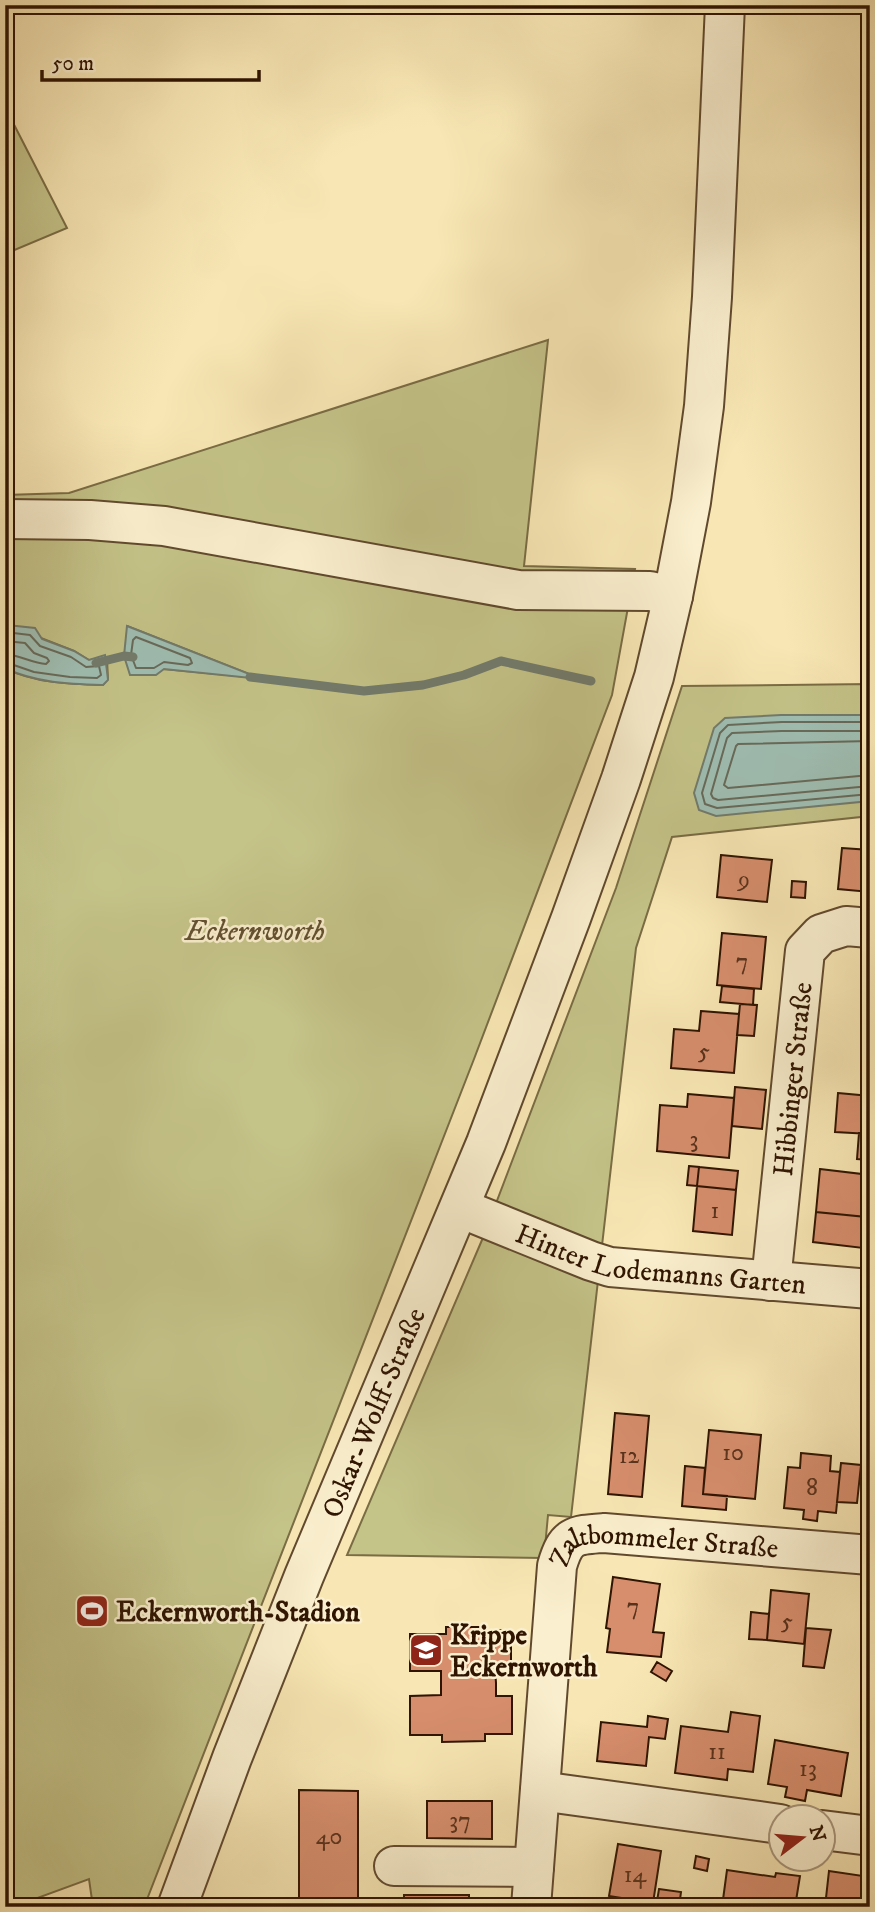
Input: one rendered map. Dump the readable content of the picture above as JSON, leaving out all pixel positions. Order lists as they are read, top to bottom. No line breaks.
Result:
{"streets":{"street":["Hibbinger Straße","Hinter Lodemanns Garten","Oskar-Wolff-Straße","Zaltbommeler Straße"]},"crossings":[["Hibbinger Straße","Hinter Lodemanns Garten"],["Hinter Lodemanns Garten","Oskar-Wolff-Straße"]],"parks":["Eckernworth"],"places":{"sports":["Eckernworth-Stadion"],"school or university":["Krippe Eckernworth"]},"house_numbers":["9","7","5","3","1","10","12","8","7","5","11","13","37","40","14"],"scale_bar":"50 m","north":"right"}
